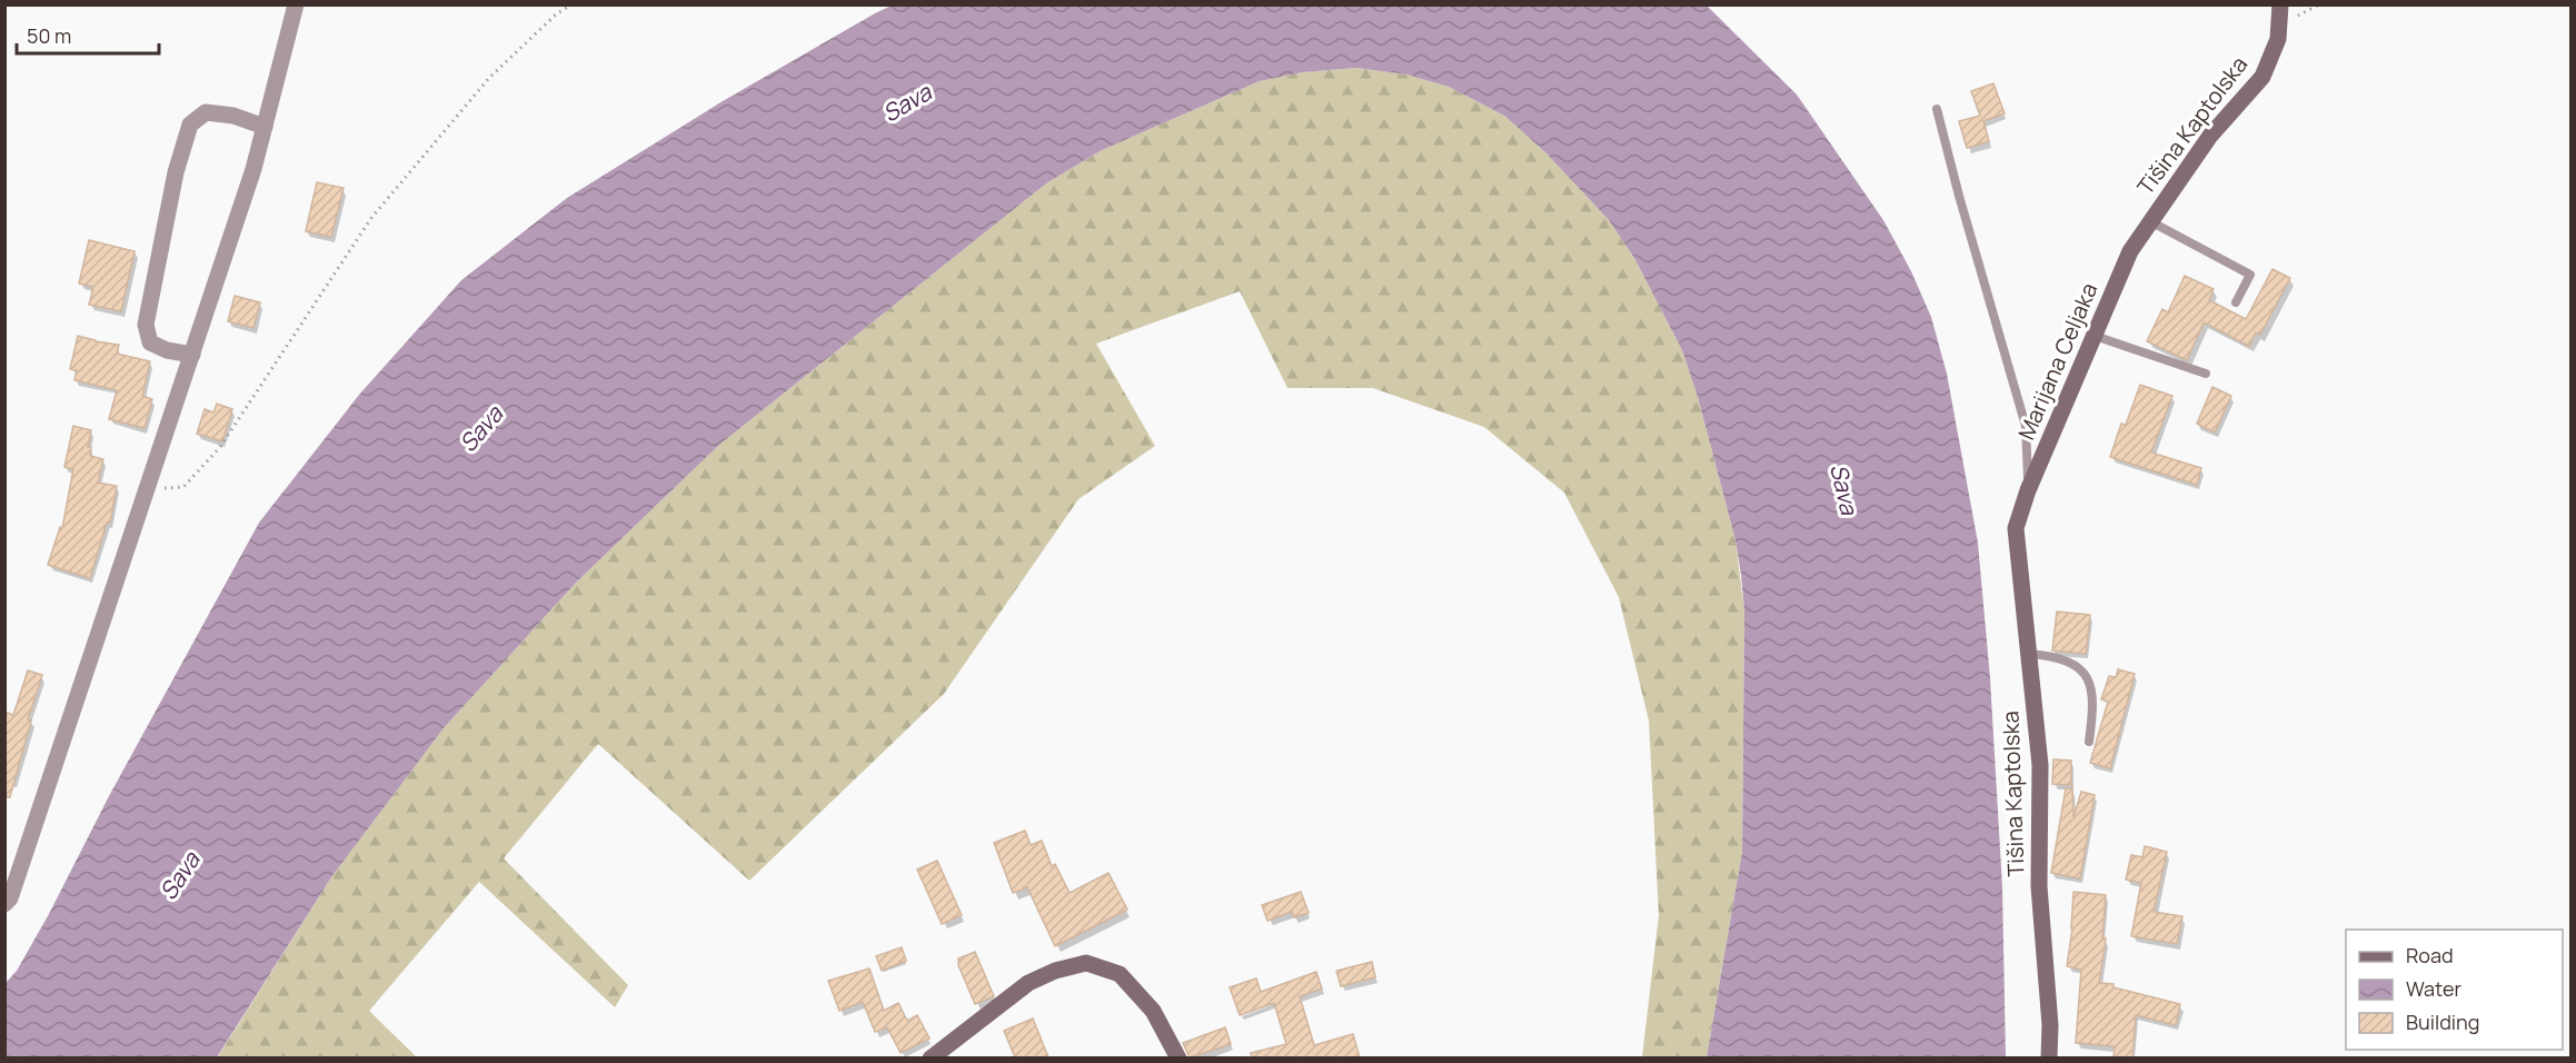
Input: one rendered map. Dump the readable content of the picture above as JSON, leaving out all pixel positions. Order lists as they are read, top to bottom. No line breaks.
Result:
{"streets":{"main road":["Tišina Kaptolska","Marijana Celjaka"]},"crossings":[["Tišina Kaptolska","Marijana Celjaka"]],"water":["Sava"],"legend":["Road","Water","Building"],"scale_bar":"50 m"}
